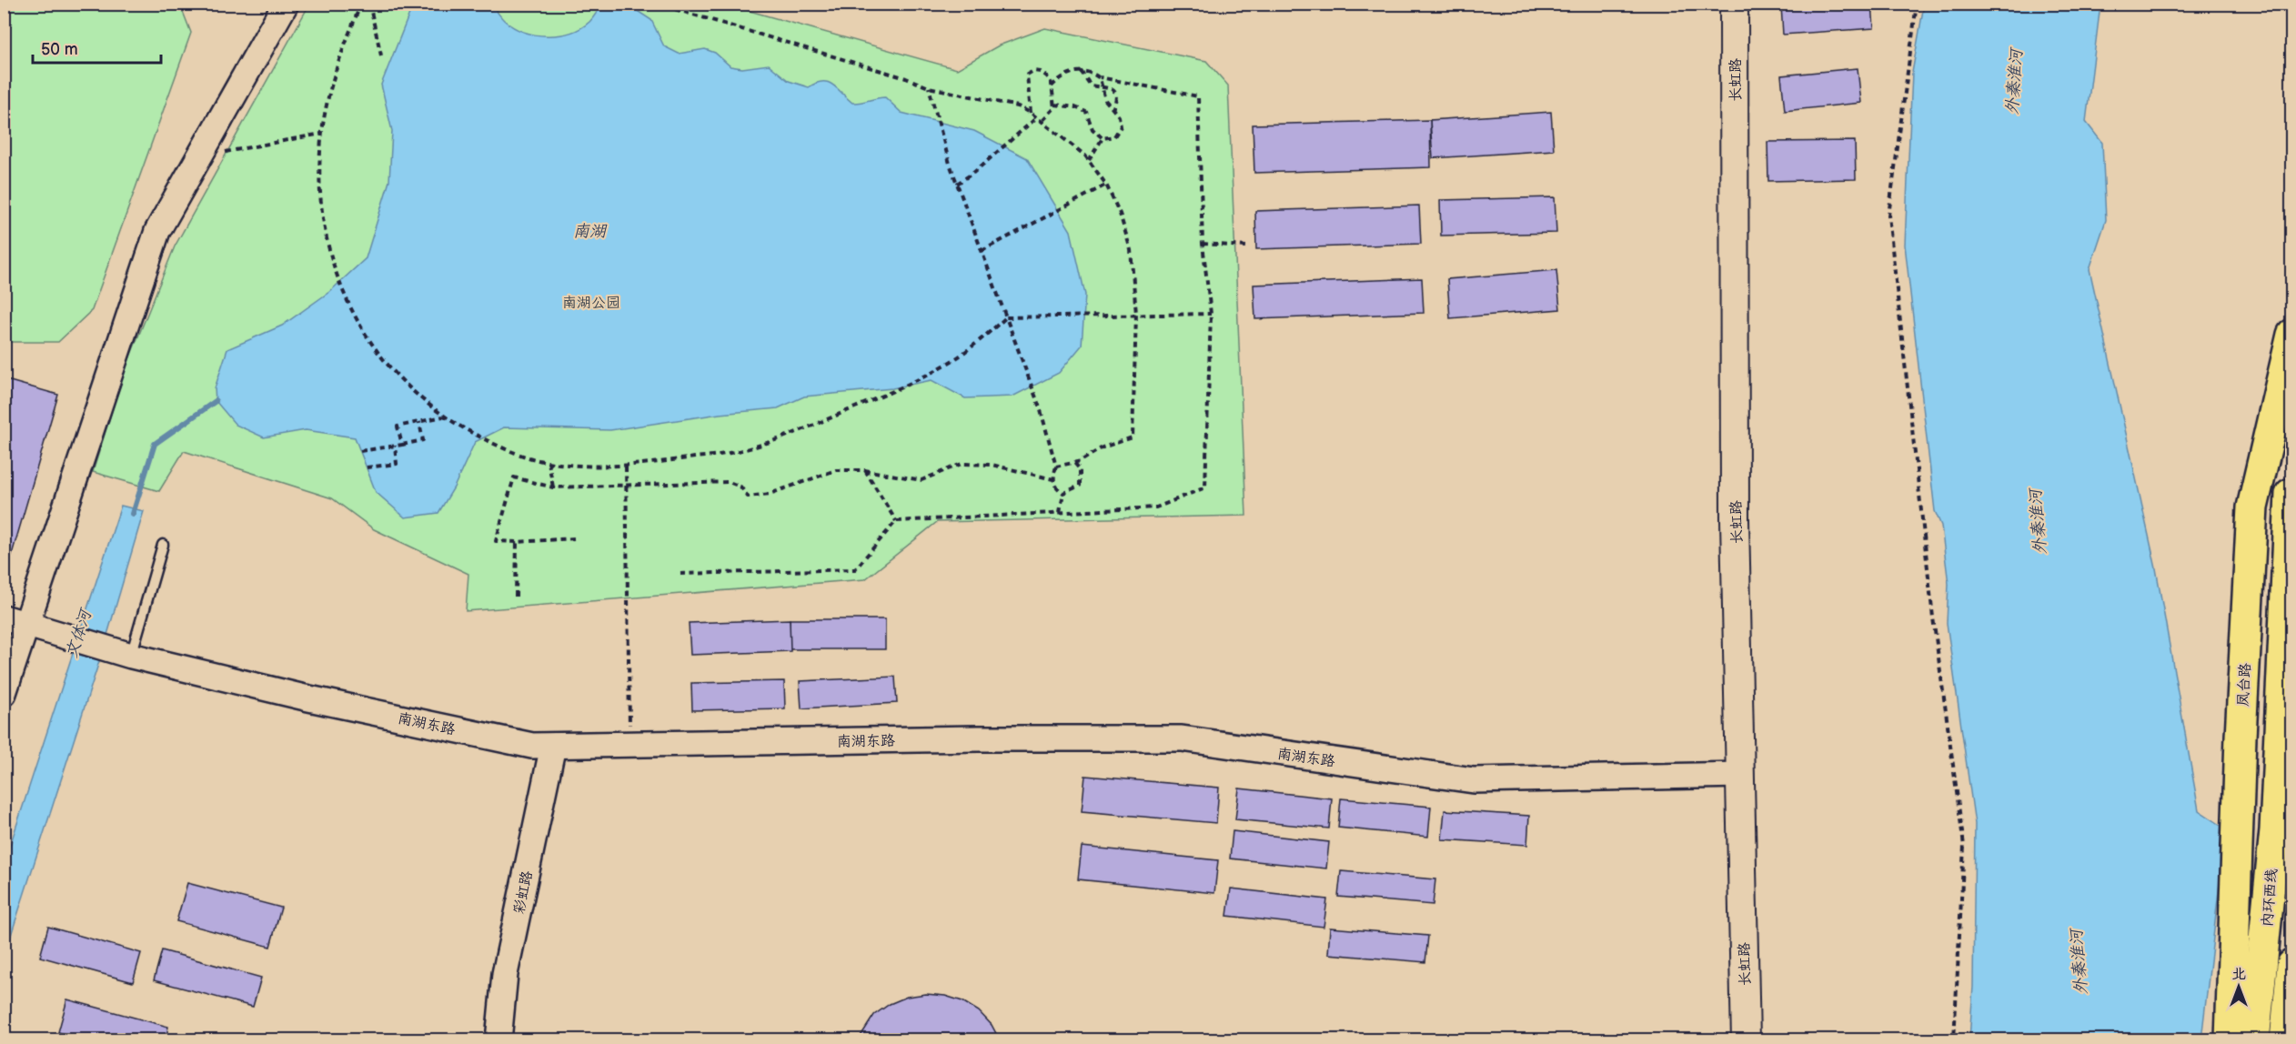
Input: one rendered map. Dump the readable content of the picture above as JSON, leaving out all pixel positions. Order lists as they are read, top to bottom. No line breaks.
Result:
{"streets":{"main road":["长虹路","凤台路","内环西线"],"street":["南湖东路","彩虹路"]},"crossings":[["长虹路","南湖东路"],["南湖东路","彩虹路"]],"water":["外秦淮河","南湖","文体河"],"parks":["南湖公园"],"scale_bar":"50 m","north":"top"}
